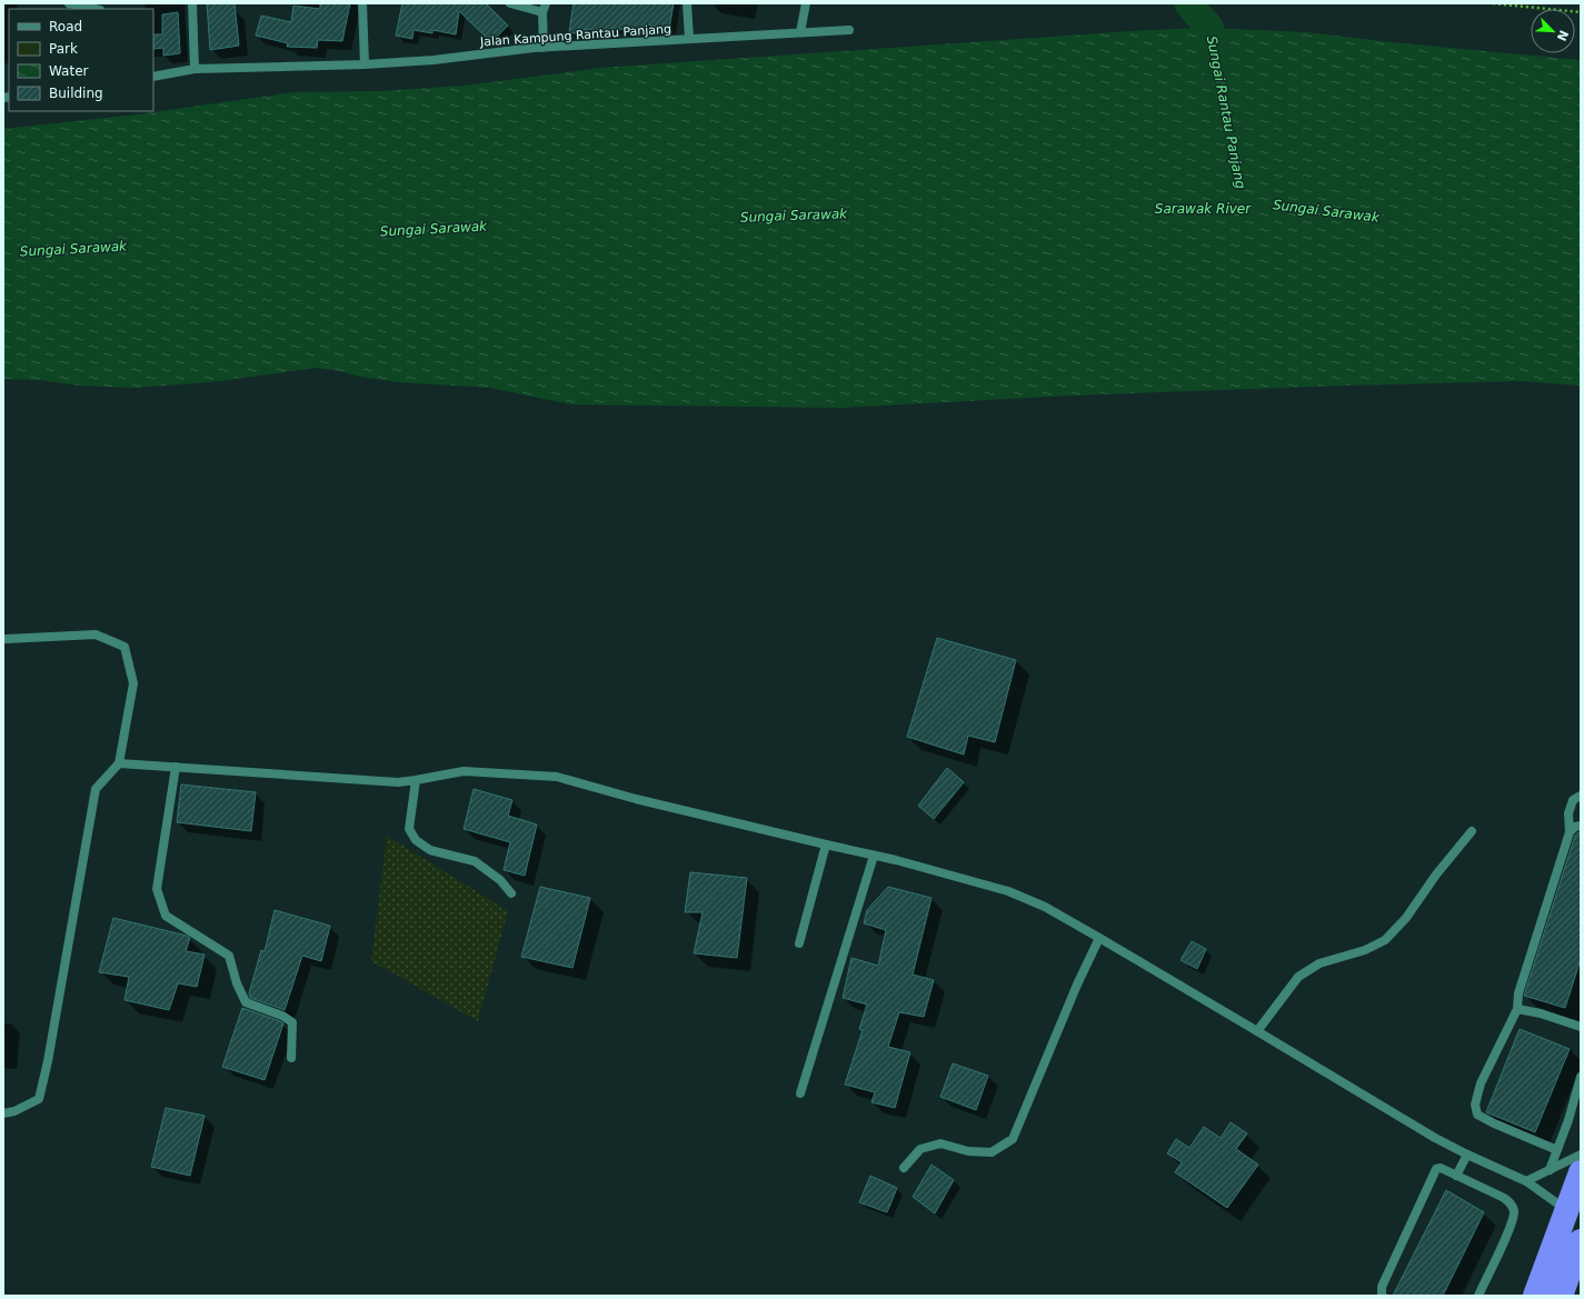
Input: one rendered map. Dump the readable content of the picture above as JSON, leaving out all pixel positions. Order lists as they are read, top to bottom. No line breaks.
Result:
{"streets":{"street":["Jalan Kampung Rantau Panjang"]},"water":["Sungai Rantau Panjang","Sarawak River","Sungai Sarawak"],"legend":["Road","Park","Water","Building"],"north":"bottom right"}
